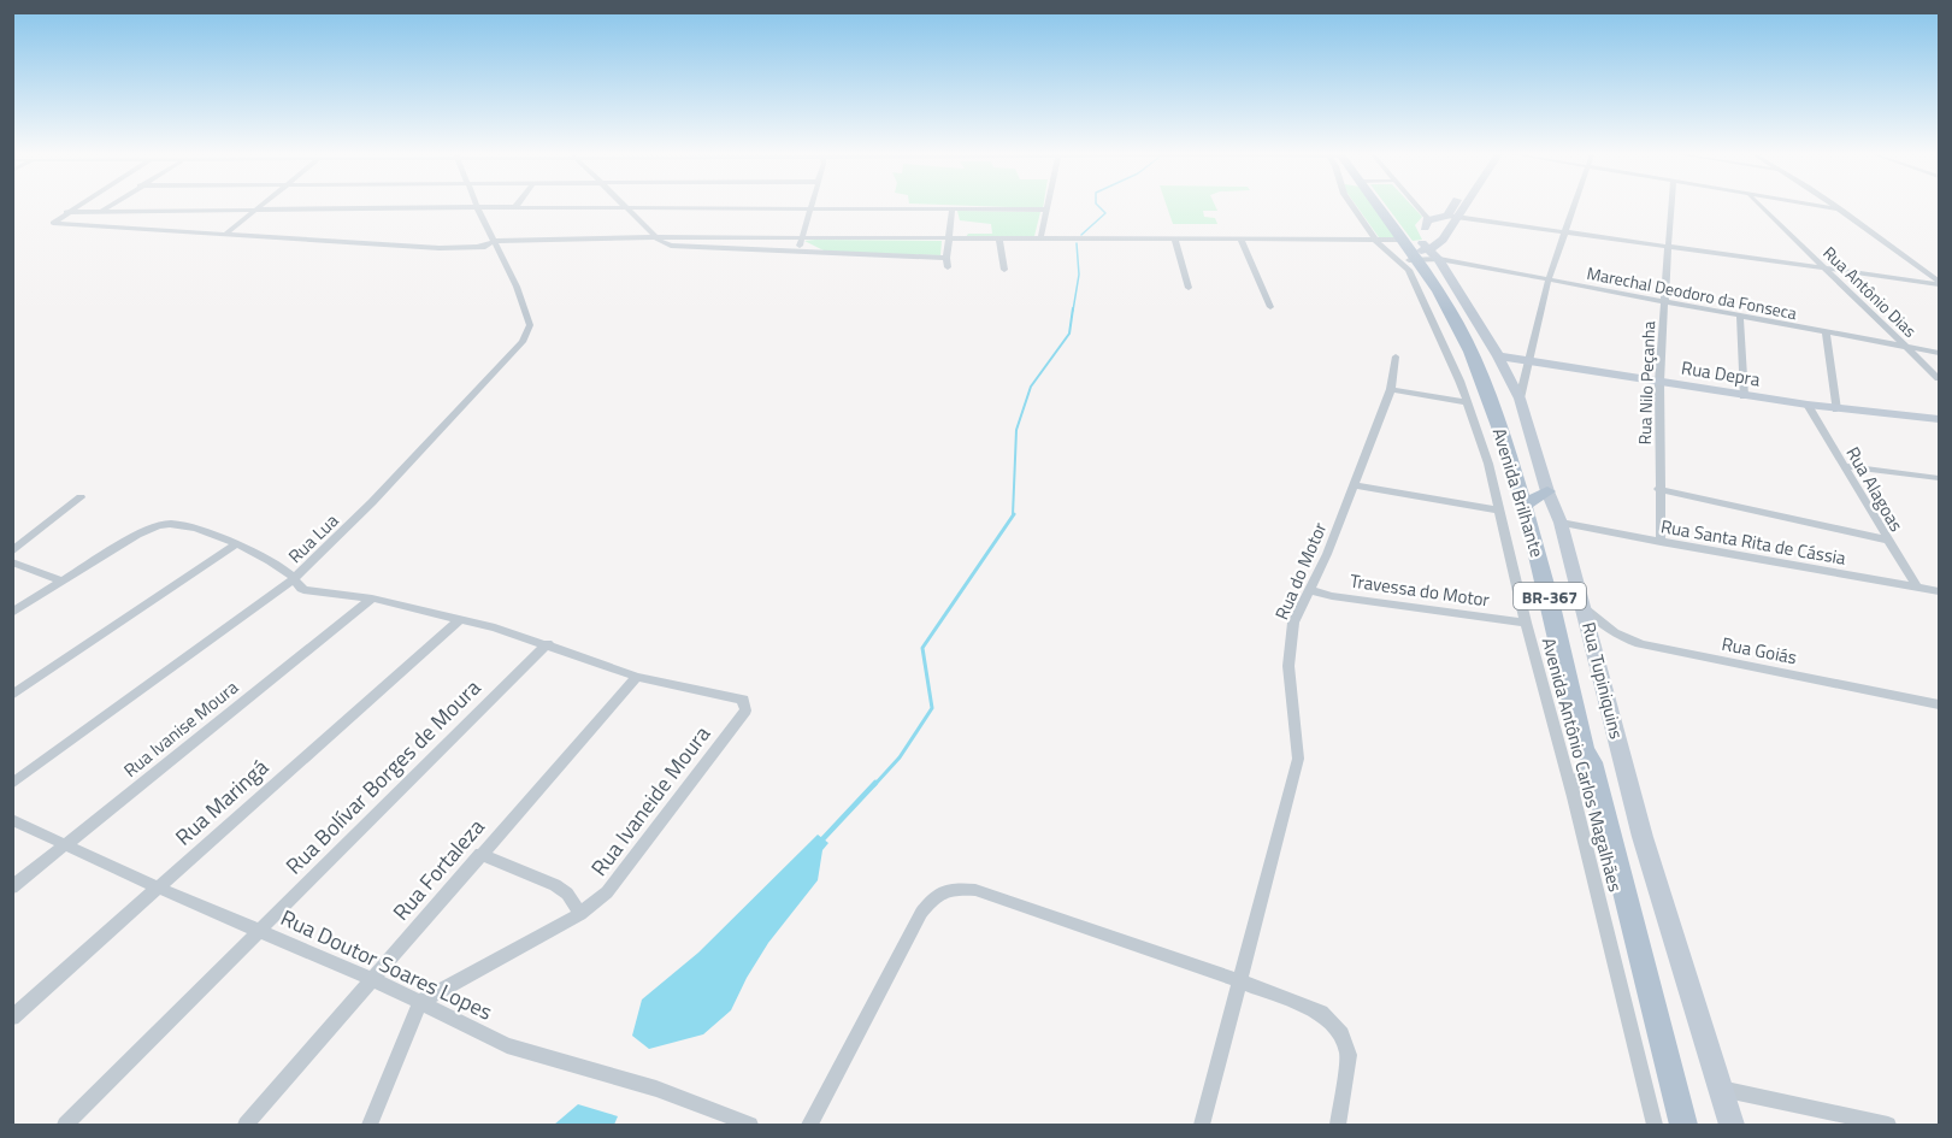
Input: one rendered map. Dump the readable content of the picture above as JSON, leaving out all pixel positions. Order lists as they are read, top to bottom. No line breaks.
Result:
{"streets":{"main road":["Avenida Brilhante","BR-367"],"street":["Rua Antônio Dias","Marechal Deodoro da Fonseca","Rua Depra","Rua Nilo Peçanha","Rua Alagoas","Rua Lua","Rua Santa Rita de Cássia","Rua do Motor","Travessa do Motor","Rua Goiás","Rua Tupiniquins","Rua Ivanise Moura","Avenida Antônio Carlos Magalhães","Rua Bolívar Borges de Moura","Rua Ivaneide Moura","Rua Maringá","Rua Fortaleza","Rua Doutor Soares Lopes"]},"crossings":[["Rua Antônio Dias","Marechal Deodoro da Fonseca"],["Marechal Deodoro da Fonseca","Rua Nilo Peçanha"],["Marechal Deodoro da Fonseca","Avenida Brilhante"],["Marechal Deodoro da Fonseca","Rua Tupiniquins"],["Marechal Deodoro da Fonseca","Avenida Antônio Carlos Magalhães"],["Rua Depra","Rua Nilo Peçanha"],["Rua Depra","Rua Alagoas"],["Rua Depra","Rua Tupiniquins"],["Rua Nilo Peçanha","Rua Santa Rita de Cássia"],["Rua Alagoas","Rua Santa Rita de Cássia"],["Avenida Brilhante","Avenida Antônio Carlos Magalhães"],["Rua Santa Rita de Cássia","Rua Tupiniquins"],["Rua do Motor","Travessa do Motor"],["Travessa do Motor","Avenida Antônio Carlos Magalhães"],["Rua Goiás","Rua Tupiniquins"],["Rua Ivanise Moura","Rua Doutor Soares Lopes"],["Rua Bolívar Borges de Moura","Rua Doutor Soares Lopes"],["Rua Ivaneide Moura","Rua Fortaleza"],["Rua Ivaneide Moura","Rua Doutor Soares Lopes"],["Rua Maringá","Rua Doutor Soares Lopes"],["Rua Fortaleza","Rua Doutor Soares Lopes"]]}
